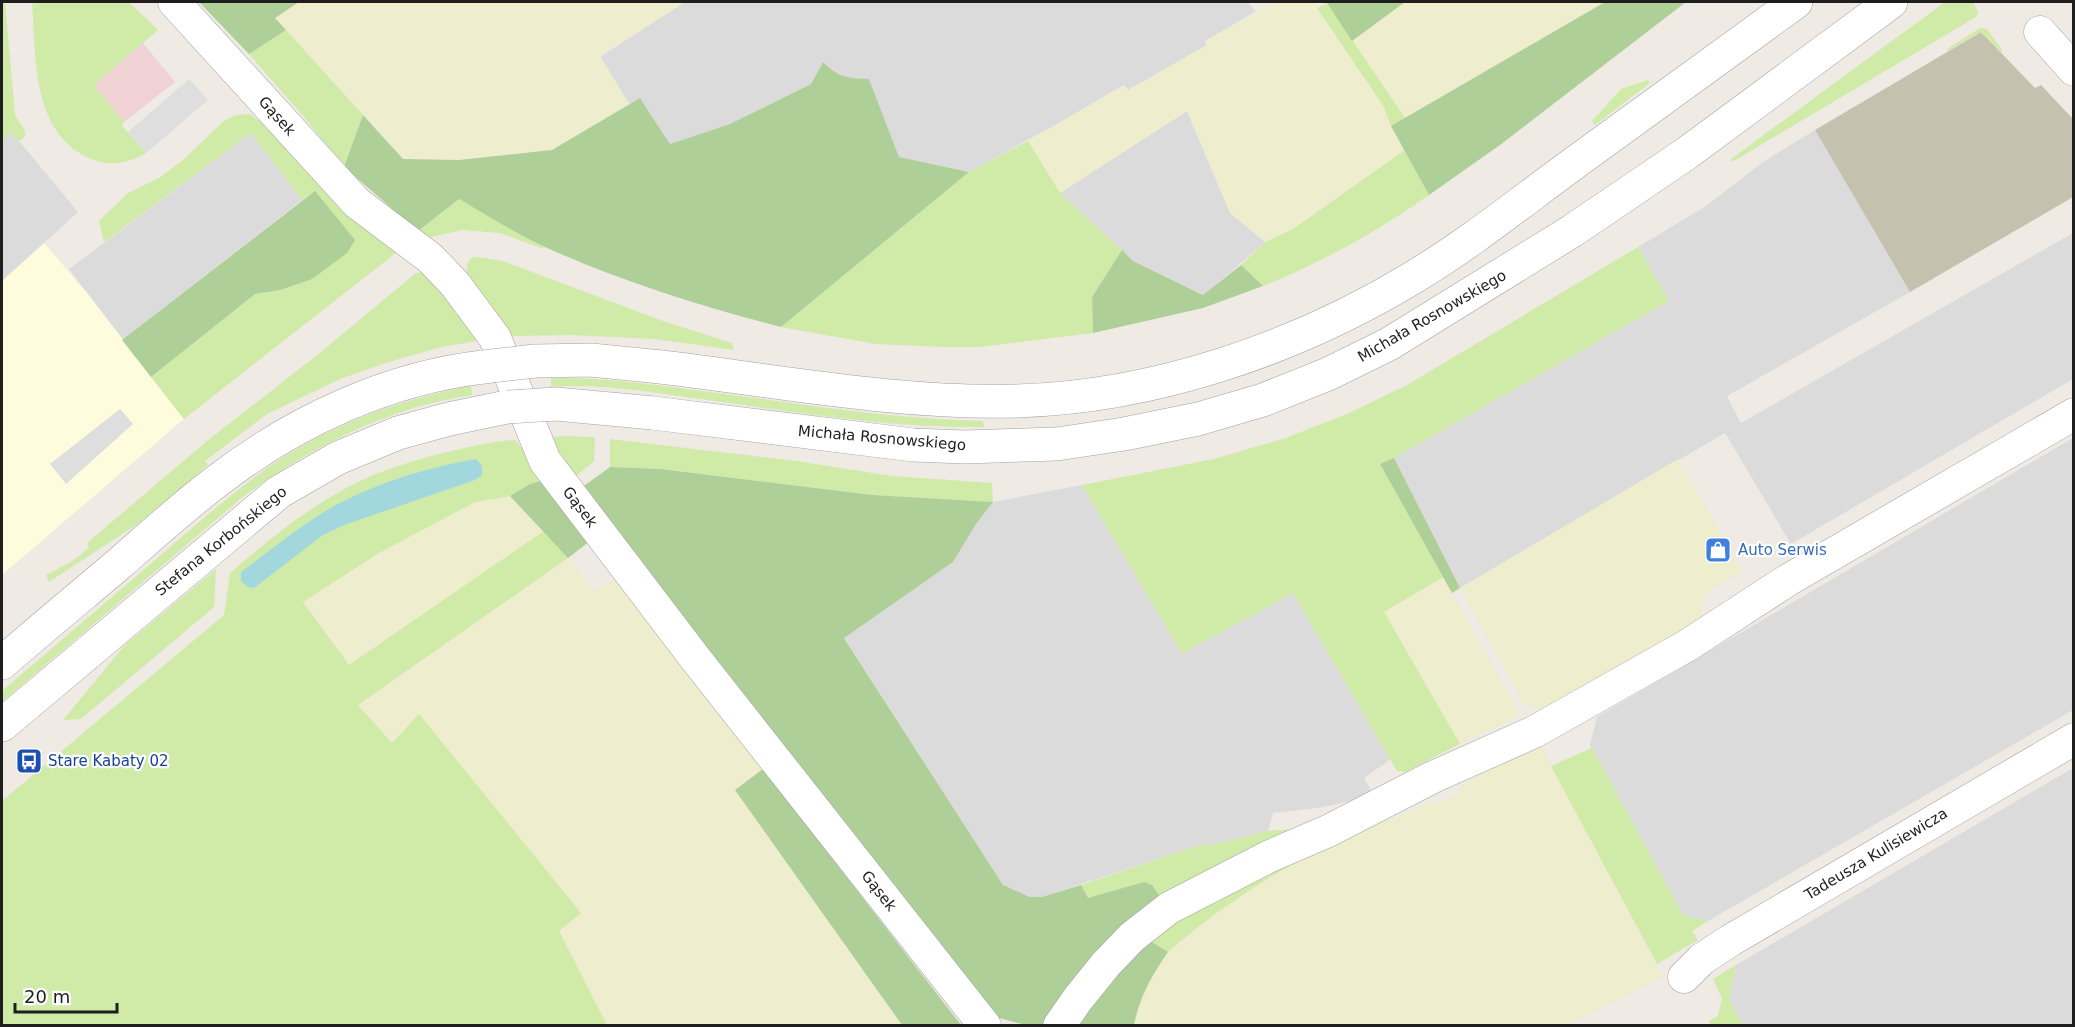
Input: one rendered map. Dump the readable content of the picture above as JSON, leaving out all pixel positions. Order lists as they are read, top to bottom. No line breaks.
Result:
{"streets":{"street":["Gąsek","Michała Rosnowskiego","Stefana Korbońskiego","Tadeusza Kulisiewicza"]},"crossings":[["Michała Rosnowskiego","Stefana Korbońskiego"]],"places":{"shop":["Auto Serwis"],"bus stop":["Stare Kabaty 02"]},"scale_bar":"20 m"}
